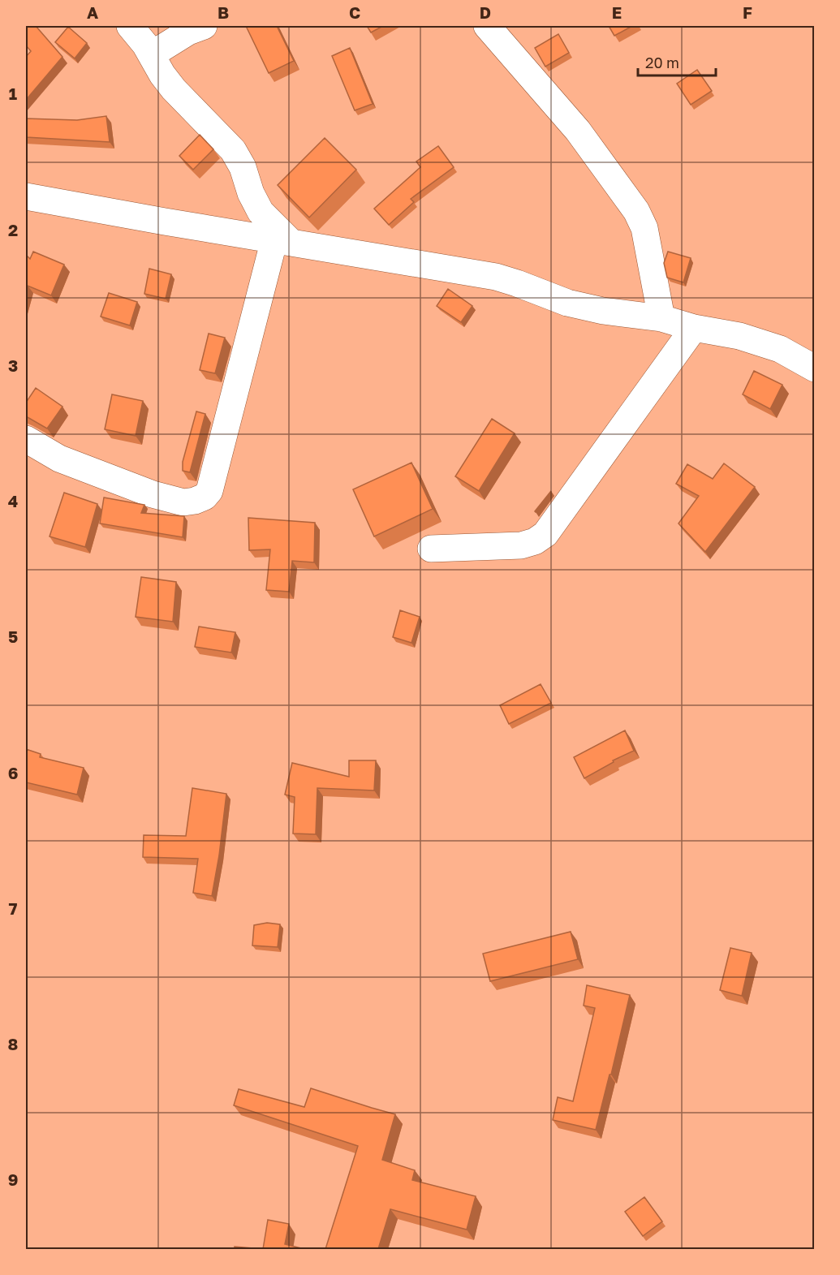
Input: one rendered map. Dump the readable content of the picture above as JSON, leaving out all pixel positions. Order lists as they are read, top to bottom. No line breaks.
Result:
{"scale_bar":"20 m","grid":{"columns":["A","B","C","D","E","F"],"rows":["1","2","3","4","5","6","7","8","9"]}}
